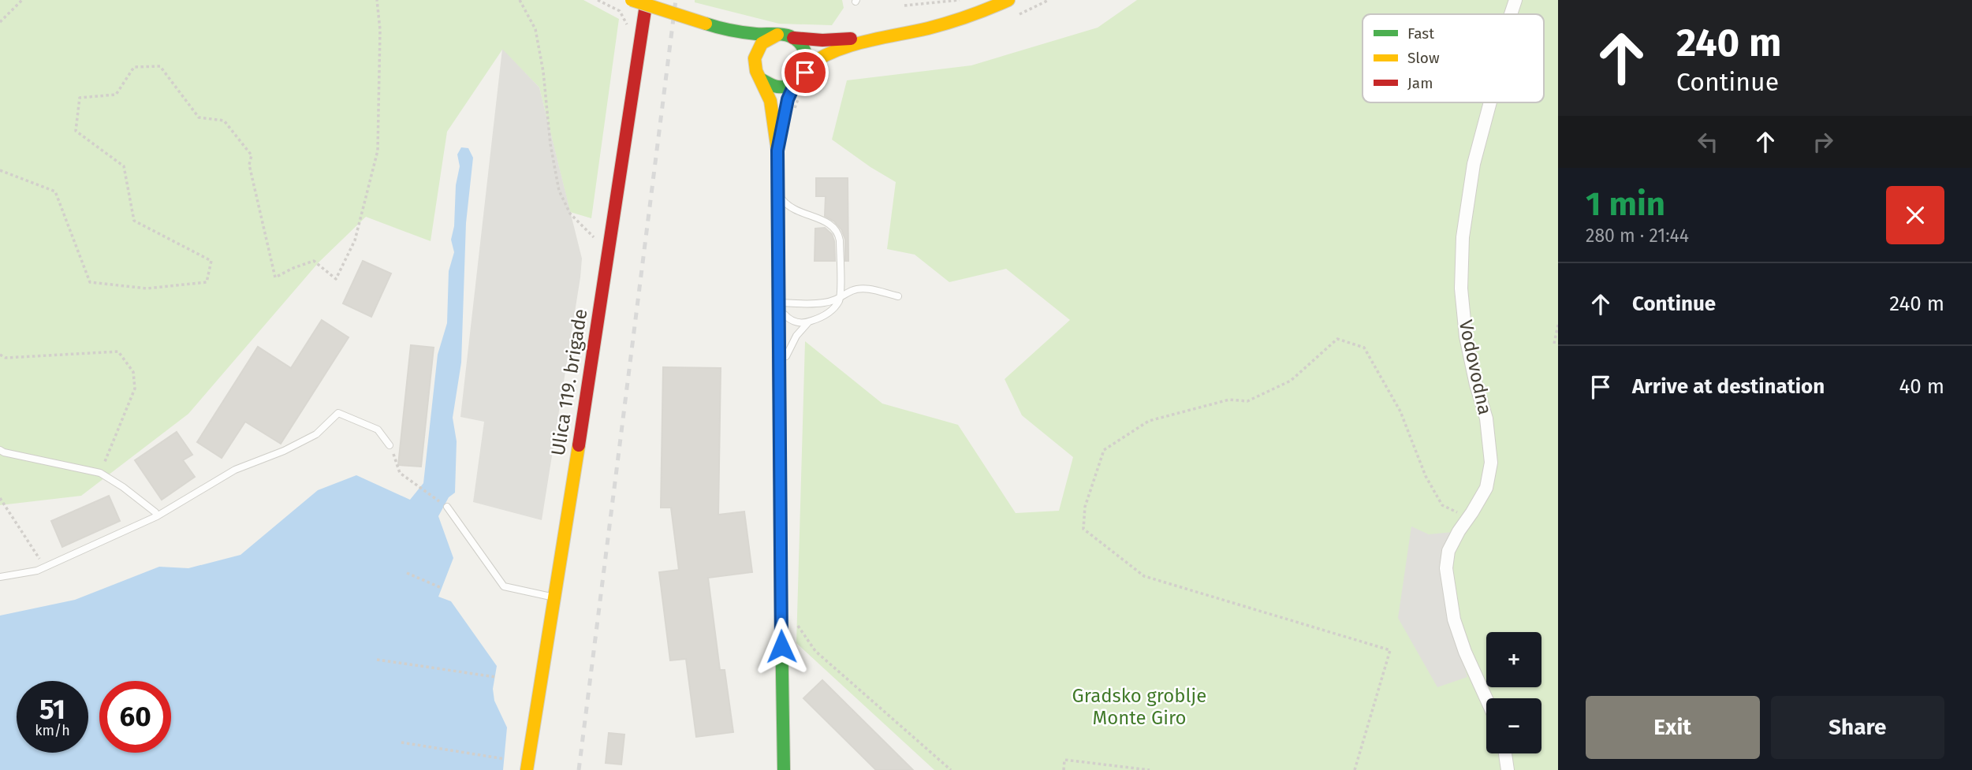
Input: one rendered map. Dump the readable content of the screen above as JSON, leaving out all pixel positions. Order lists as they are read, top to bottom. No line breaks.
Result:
{"streets":{"main road":["Ulica 119. brigade"],"street":["Vodovodna"]},"parks":["Gradsko groblje Monte Giro"],"legend":["Fast","Slow","Jam"],"page":{"turn":["240 m","Continue"],"heading":["1 min","280 m · 21:44"],"list":[{"name":"Continue","value":"240 m"},{"name":"Arrive at destination","value":"40 m"}],"map_buttons":["+","−"],"speed":"51 km/h","limit":"60","buttons":["Exit","Share"]}}
